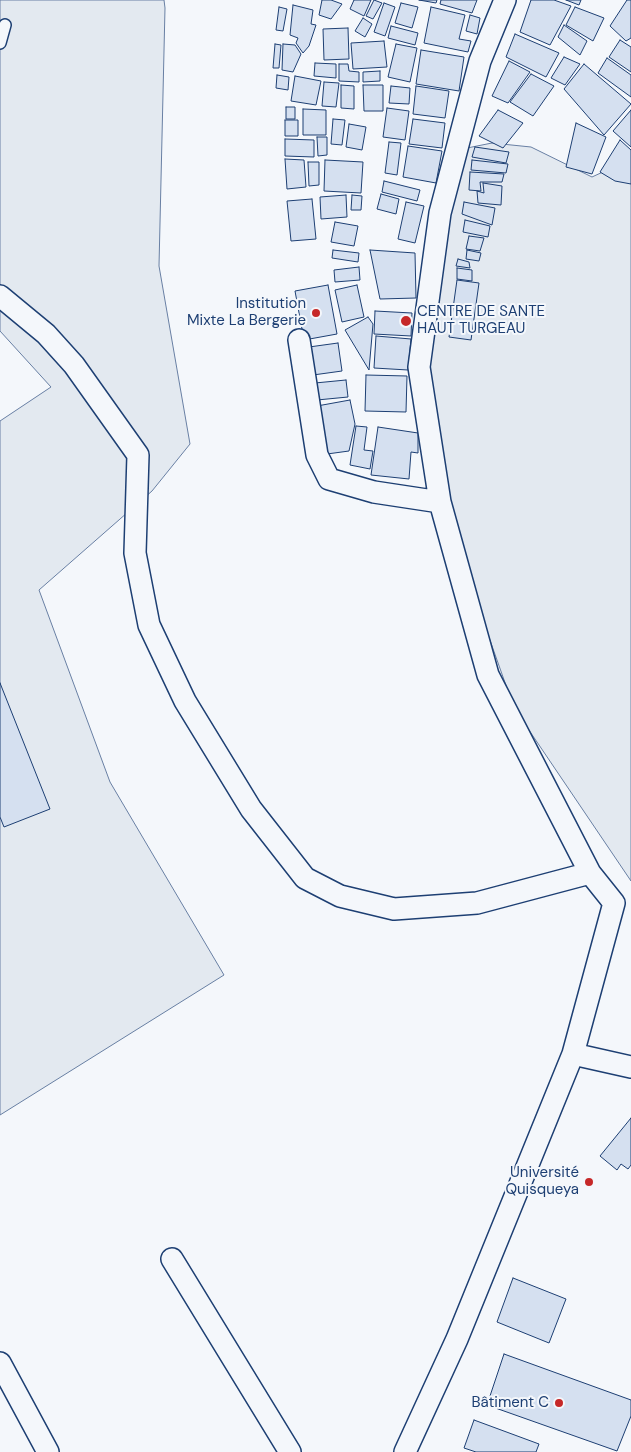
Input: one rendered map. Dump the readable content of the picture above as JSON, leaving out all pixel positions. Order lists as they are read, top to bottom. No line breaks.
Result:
{"places":["Institution Mixte La Bergerie","CENTRE DE SANTE HAUT TURGEAU","Université Quisqueya","Bâtiment C"]}
